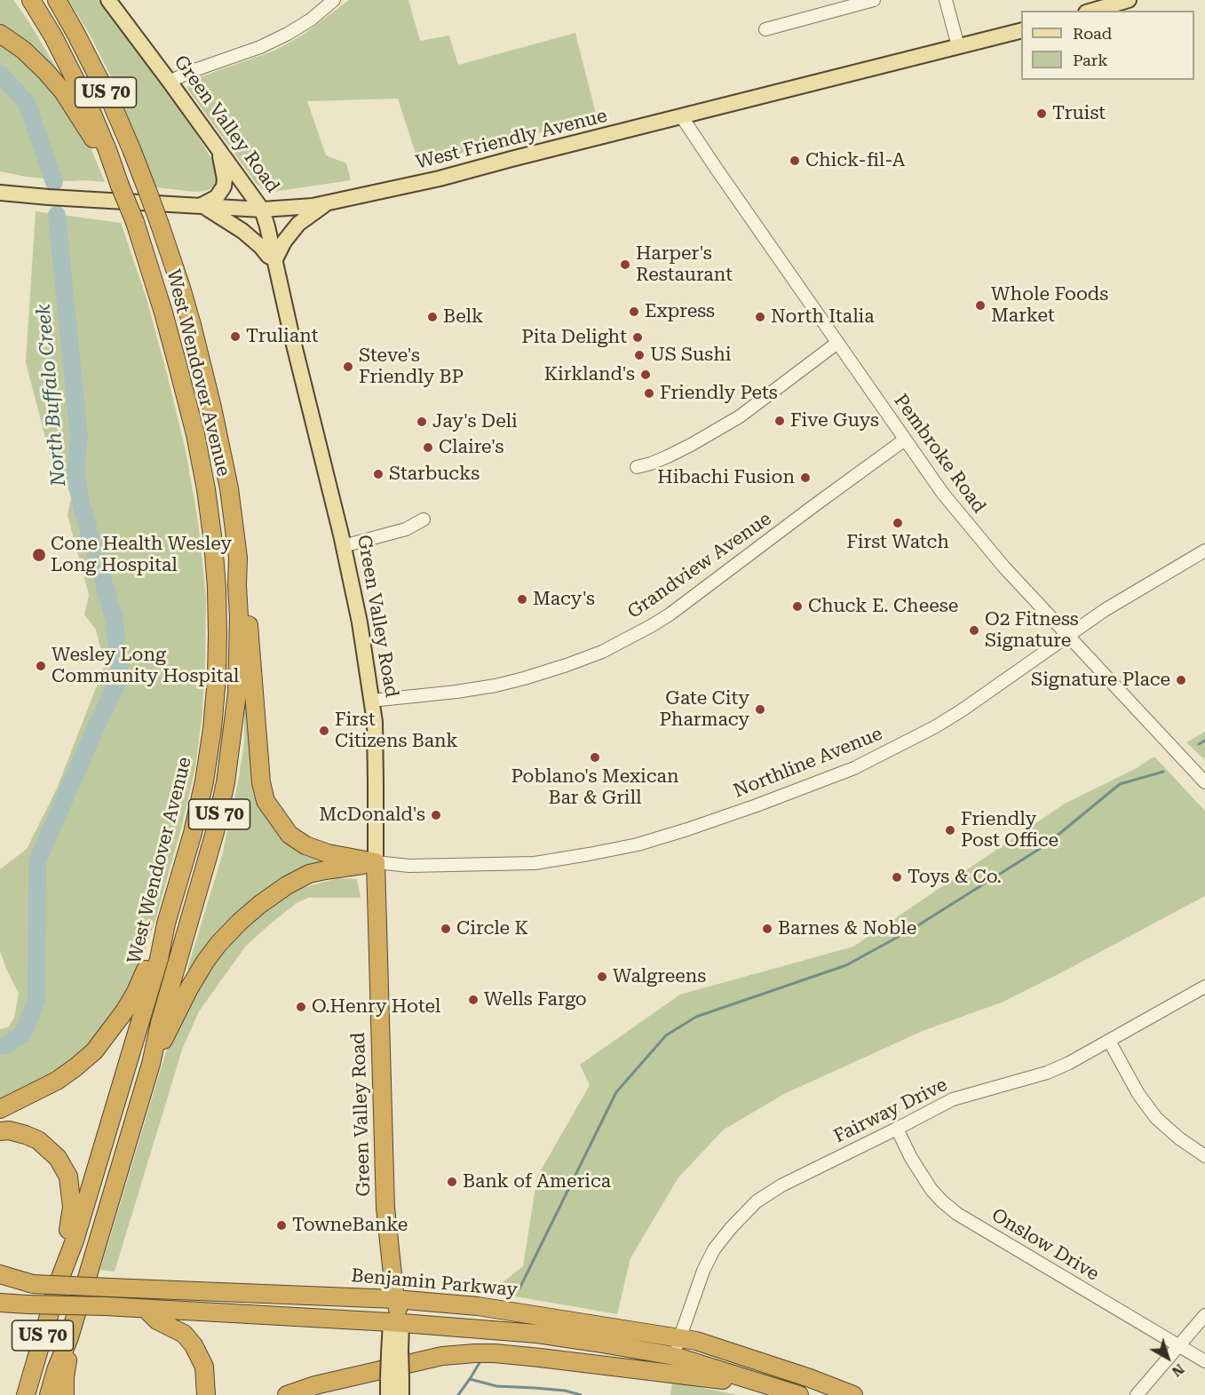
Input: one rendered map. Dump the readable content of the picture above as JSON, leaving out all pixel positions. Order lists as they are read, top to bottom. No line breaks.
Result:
{"streets":{"highway":["US 70","Green Valley Road","West Wendover Avenue","Benjamin Parkway"],"main road":["West Friendly Avenue"],"street":["Pembroke Road","Grandview Avenue","Northline Avenue","Fairway Drive","Onslow Drive"]},"crossings":[["Green Valley Road","West Friendly Avenue"],["Green Valley Road","Grandview Avenue"],["Green Valley Road","Northline Avenue"],["Green Valley Road","Benjamin Parkway"],["West Friendly Avenue","Pembroke Road"],["Pembroke Road","Grandview Avenue"],["Pembroke Road","Northline Avenue"],["Fairway Drive","Onslow Drive"],["Fairway Drive","Benjamin Parkway"]],"water":["North Buffalo Creek"],"places":["Truist","Chick-fil-A","Harper's Restaurant","Whole Foods Market","Express","Belk","North Italia","Truliant","Pita Delight","US Sushi","Steve's Friendly BP","Kirkland's","Friendly Pets","Five Guys","Jay's Deli","Claire's","Starbucks","Hibachi Fusion","First Watch","Cone Health Wesley Long Hospital","Macy's","Chuck E. Cheese","O2 Fitness Signature","Wesley Long Community Hospital","Signature Place","Gate City Pharmacy","First Citizens Bank","Poblano's Mexican Bar & Grill","McDonald's","Friendly Post Office","Toys & Co.","Circle K","Barnes & Noble","Walgreens","Wells Fargo","O.Henry Hotel","Bank of America","TowneBanke"],"legend":["Road","Park"],"north":"bottom right"}
